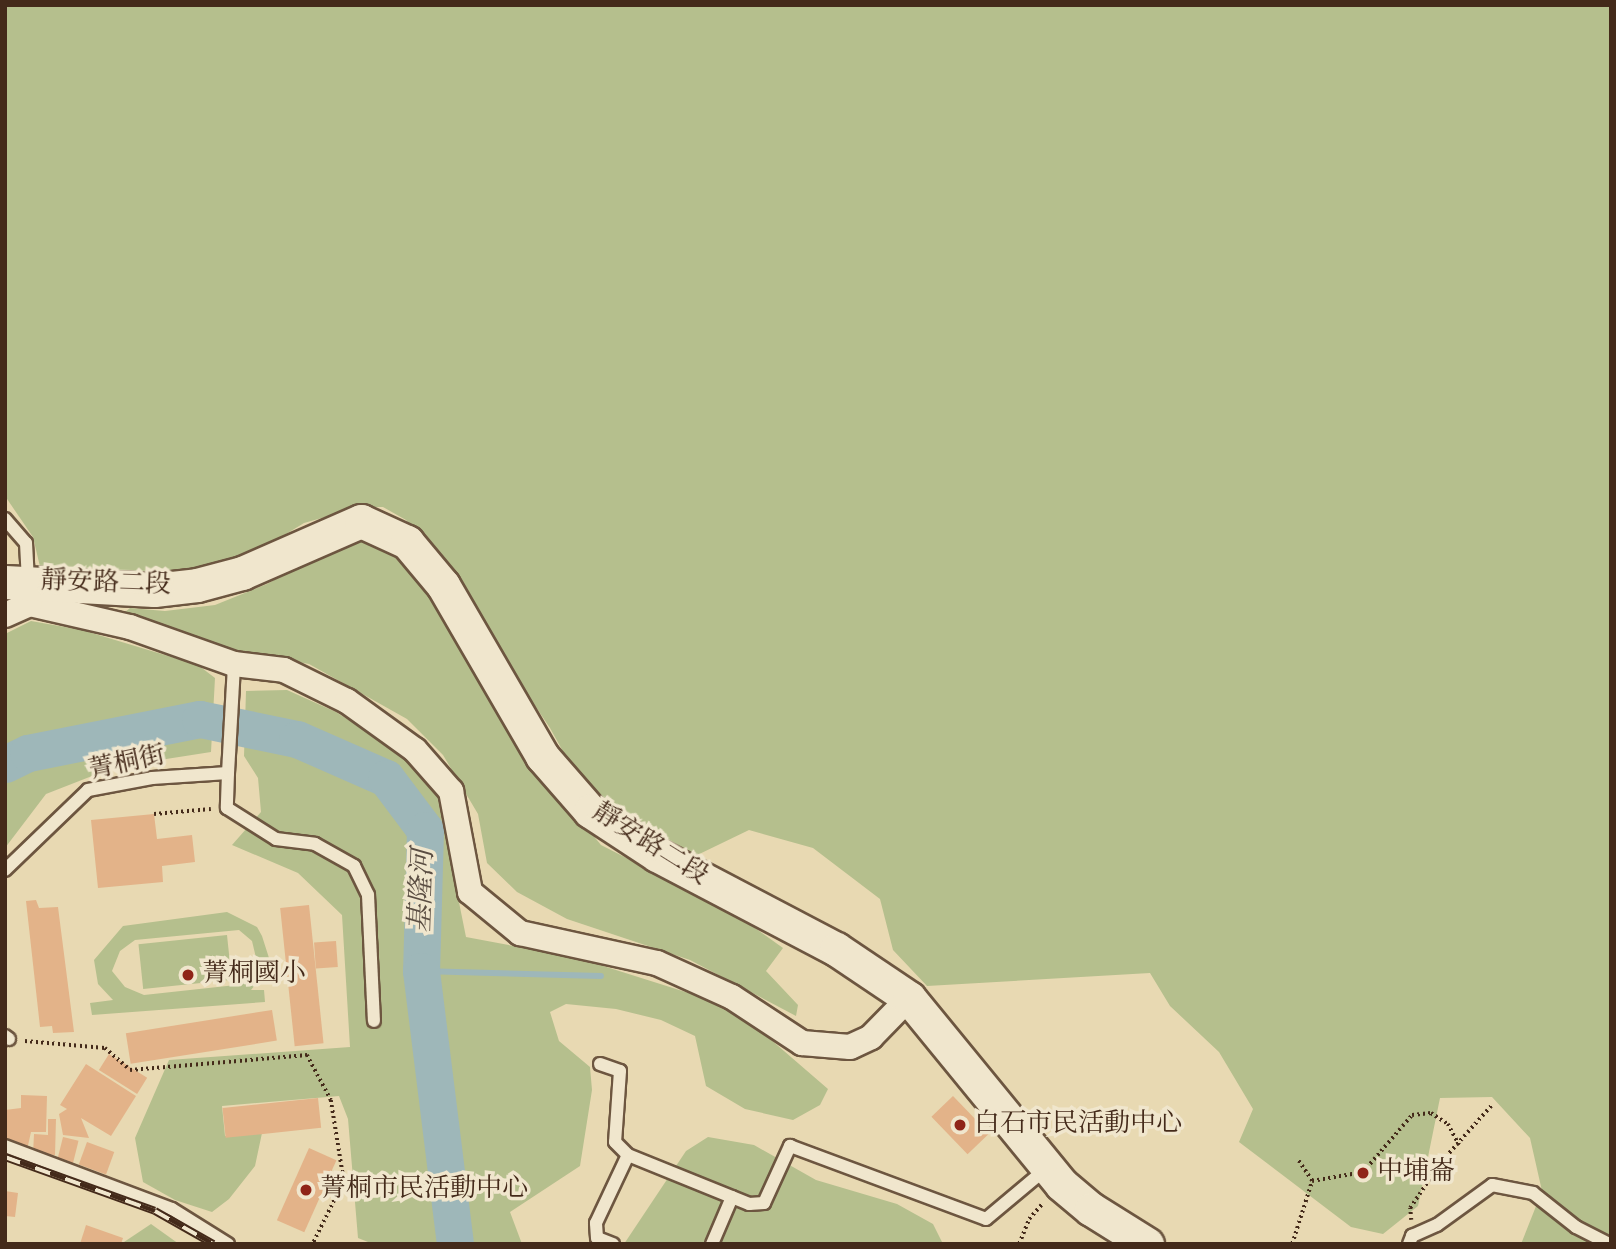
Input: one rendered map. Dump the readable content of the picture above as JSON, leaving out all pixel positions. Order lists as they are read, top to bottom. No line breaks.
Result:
{"streets":{"main road":["靜安路二段"],"lane":["菁桐街"]},"water":["基隆河"],"places":["菁桐國小","白石市民活動中心","中埔崙","菁桐市民活動中心"]}
